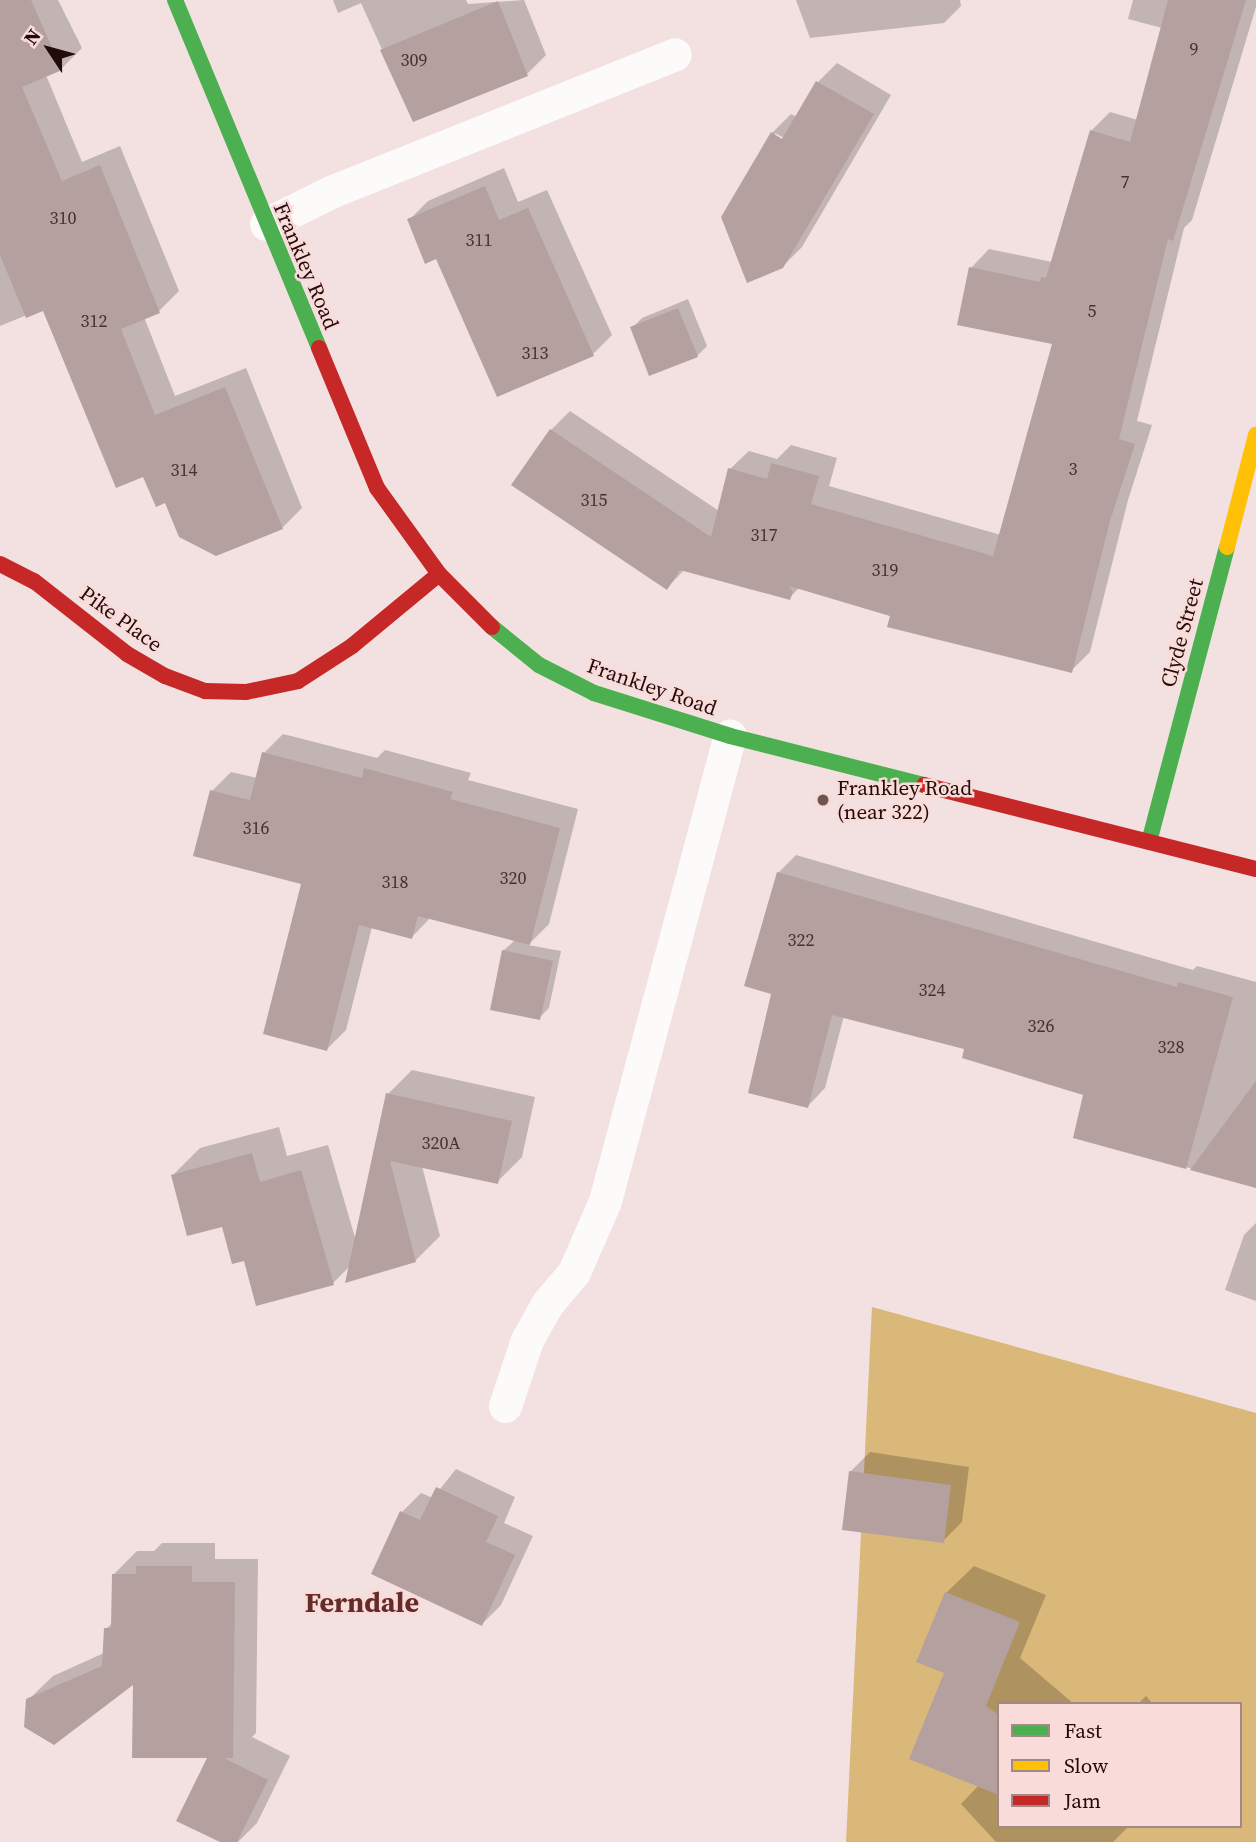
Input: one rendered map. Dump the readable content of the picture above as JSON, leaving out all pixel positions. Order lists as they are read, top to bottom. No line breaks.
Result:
{"streets":{"street":["Frankley Road","Pike Place","Clyde Street"]},"crossings":[["Frankley Road","Pike Place"],["Frankley Road","Clyde Street"]],"districts":["Ferndale"],"places":["Frankley Road (near 322)"],"house_numbers":["9","309","7","310","311","5","312","313","3","314","315","317","319","316","320","318","322","324","326","328","320A"],"legend":["Fast","Slow","Jam"],"north":"top left"}
